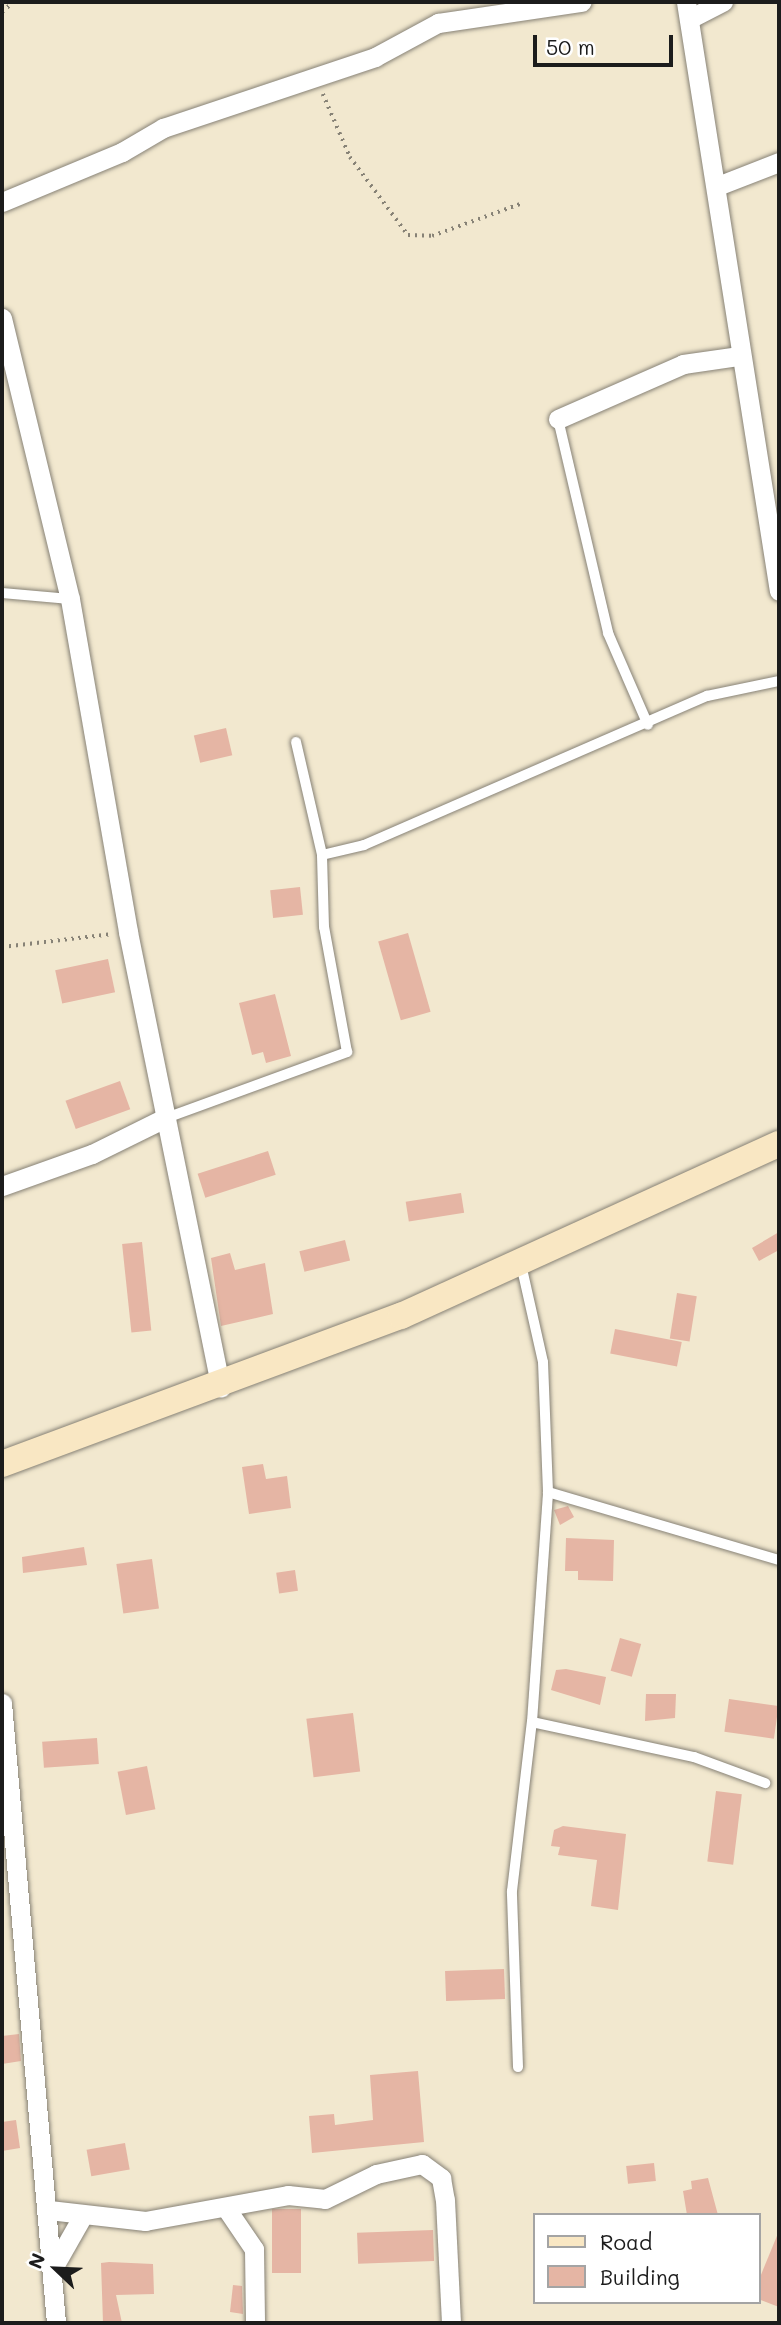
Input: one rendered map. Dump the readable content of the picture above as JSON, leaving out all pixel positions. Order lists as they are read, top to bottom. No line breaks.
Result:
{"legend":["Road","Building"],"scale_bar":"50 m","north":"top left"}
